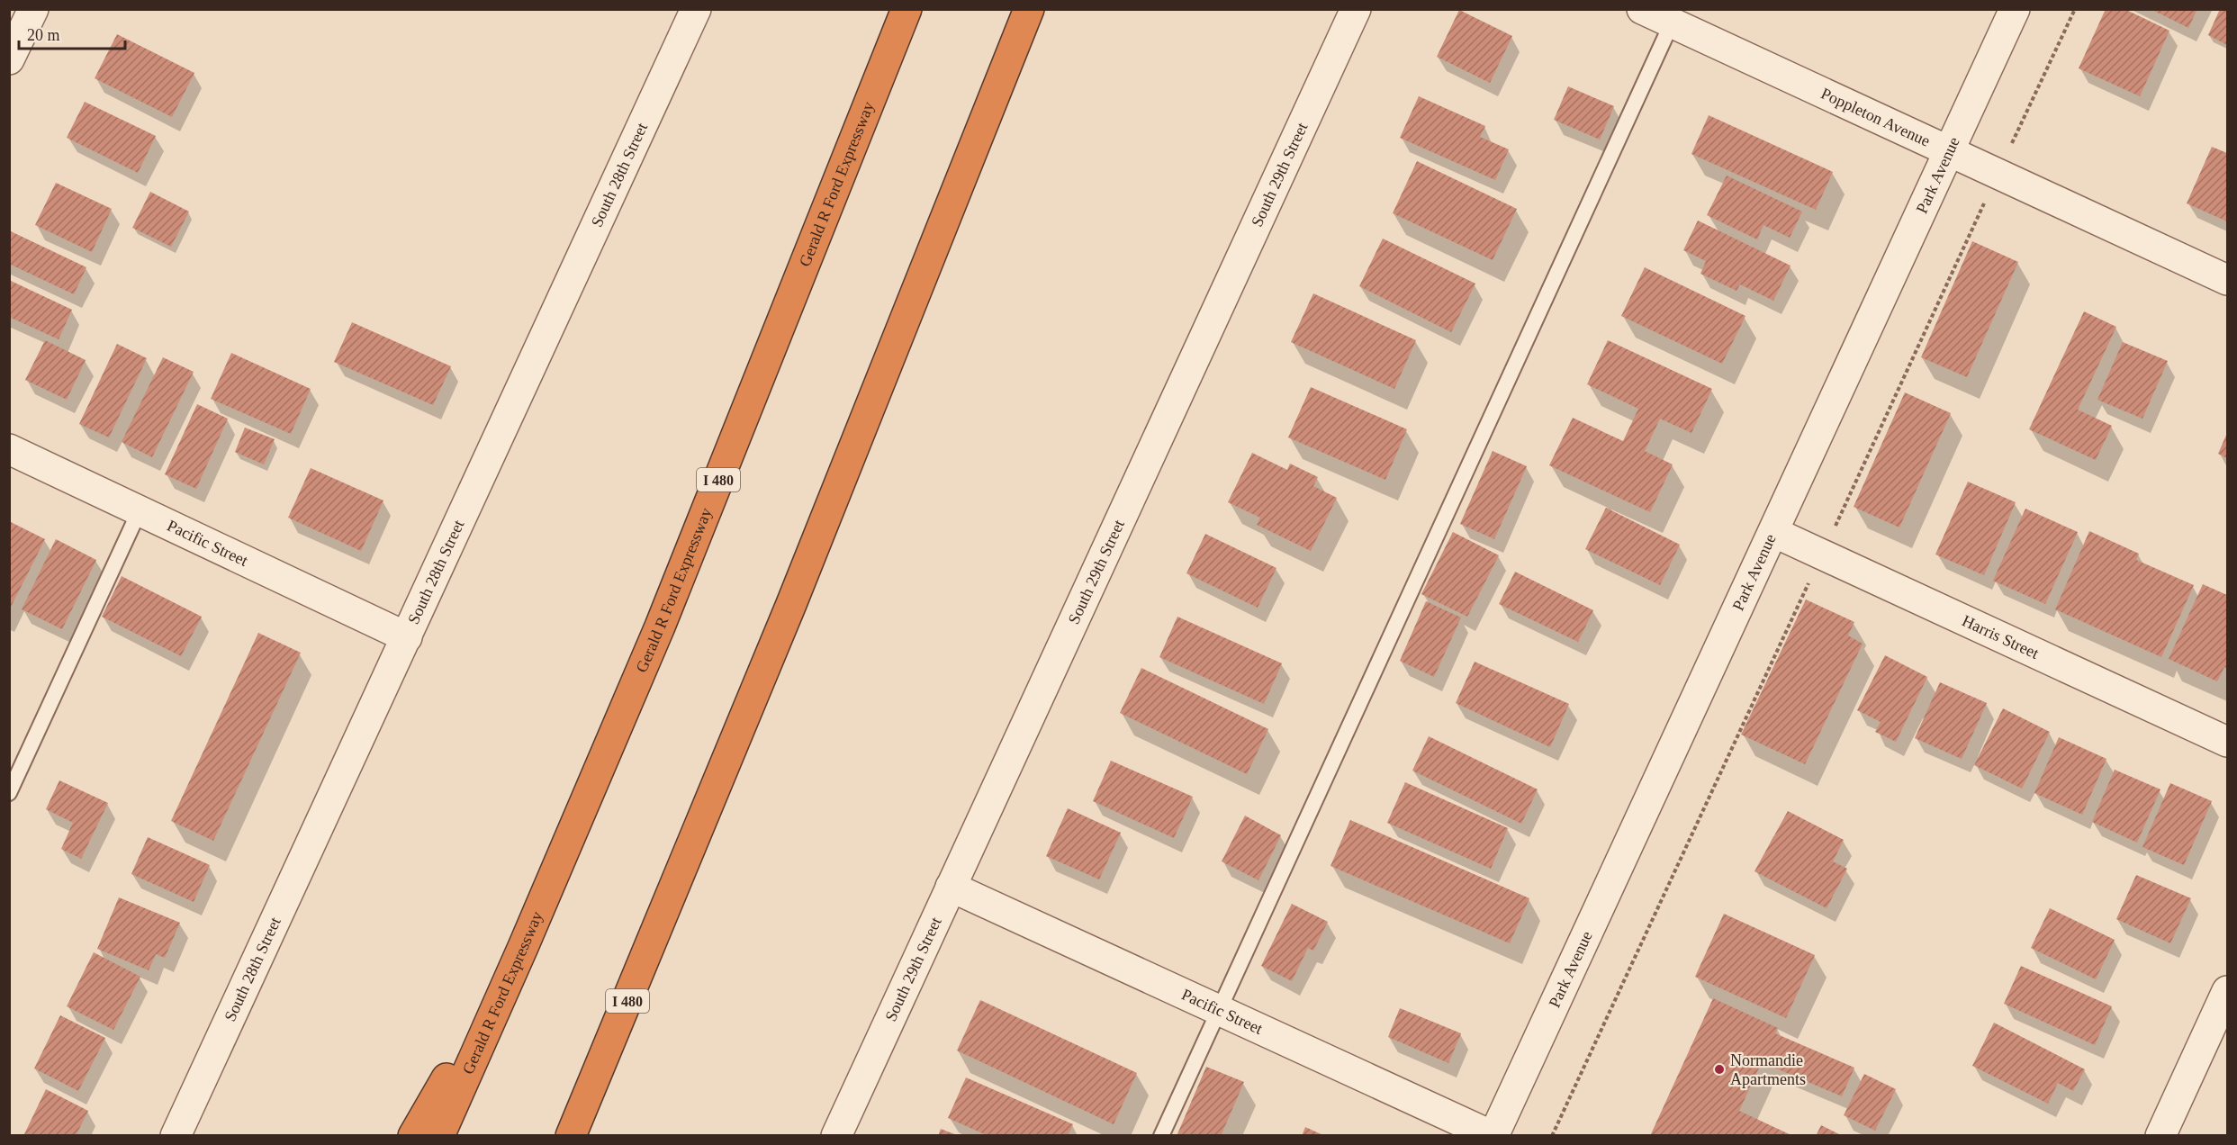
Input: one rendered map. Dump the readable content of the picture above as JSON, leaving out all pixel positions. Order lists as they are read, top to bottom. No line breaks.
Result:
{"streets":{"highway":["Gerald R Ford Expressway","I 480"],"street":["Poppleton Avenue","South 28th Street","South 29th Street","Park Avenue","Pacific Street","Harris Street"]},"crossings":[["Poppleton Avenue","Park Avenue"],["South 28th Street","Pacific Street"],["South 29th Street","Pacific Street"],["Park Avenue","Pacific Street"],["Park Avenue","Harris Street"]],"places":["Normandie Apartments"],"scale_bar":"20 m"}
